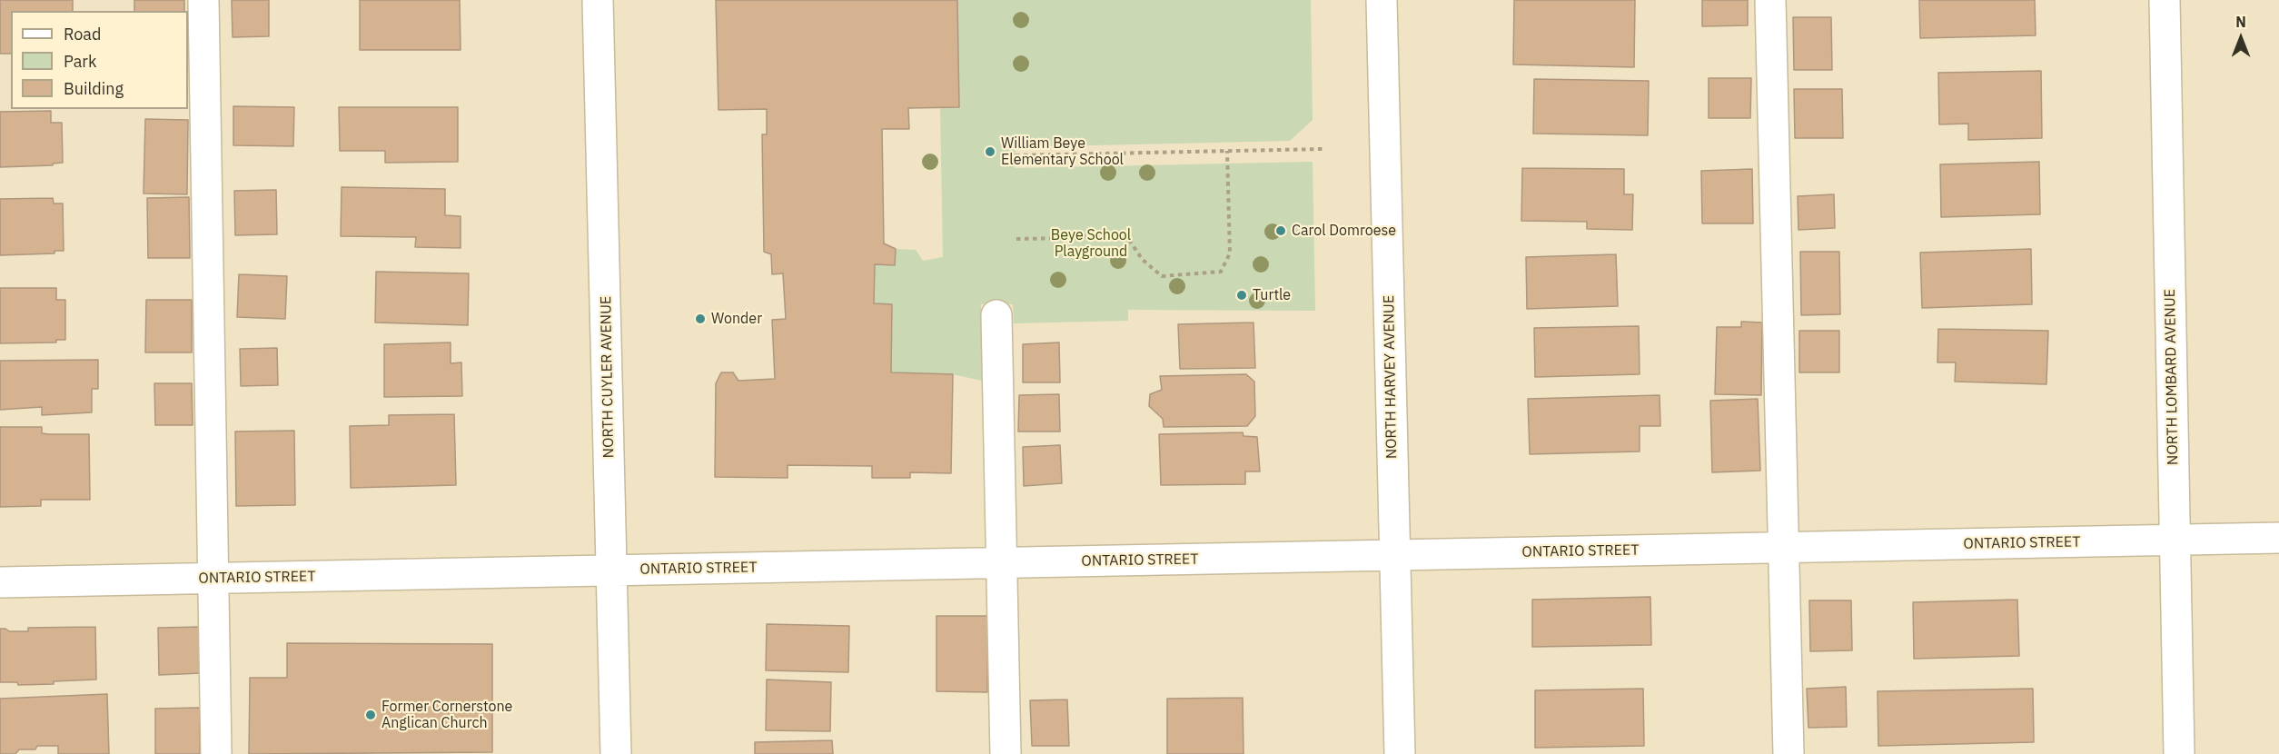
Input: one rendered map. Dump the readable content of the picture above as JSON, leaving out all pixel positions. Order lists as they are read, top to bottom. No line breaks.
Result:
{"streets":{"street":["NORTH CUYLER AVENUE","NORTH HARVEY AVENUE","NORTH LOMBARD AVENUE","ONTARIO STREET"]},"crossings":[["NORTH CUYLER AVENUE","ONTARIO STREET"],["NORTH HARVEY AVENUE","ONTARIO STREET"],["NORTH LOMBARD AVENUE","ONTARIO STREET"]],"parks":["Beye School Playground"],"places":["William Beye Elementary School","Carol Domroese","Turtle","Wonder","Former Cornerstone Anglican Church"],"legend":["Road","Park","Building"],"north":"top"}
